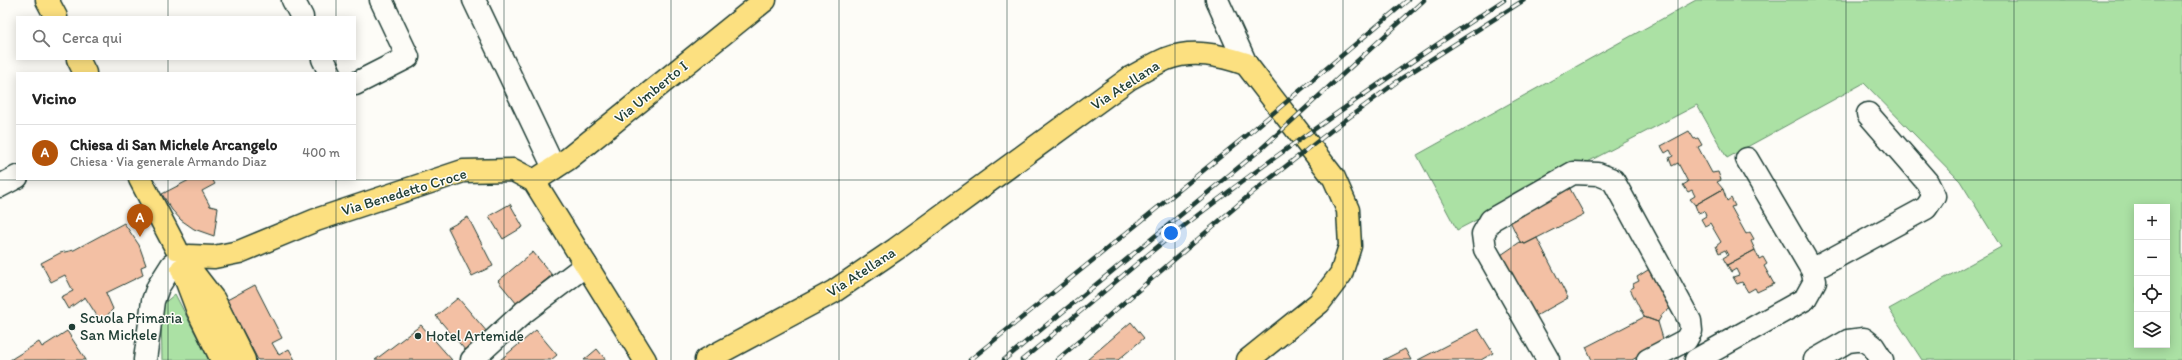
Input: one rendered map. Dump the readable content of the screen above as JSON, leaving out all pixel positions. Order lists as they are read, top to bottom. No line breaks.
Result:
{"streets":{"main road":["Via Atellana","Via Umberto I","Via Benedetto Croce"]},"crossings":[["Via Umberto I","Via Benedetto Croce"]],"places":["Scuola Primaria San Michele","Hotel Artemide"],"page":{"search":"Cerca qui","heading":"Vicino","list":[{"mark":"A","name":"Chiesa di San Michele Arcangelo","note":"Chiesa · Via generale Armando Diaz","value":"400 m"}],"map_buttons":["+","−"],"pins":"A"}}
